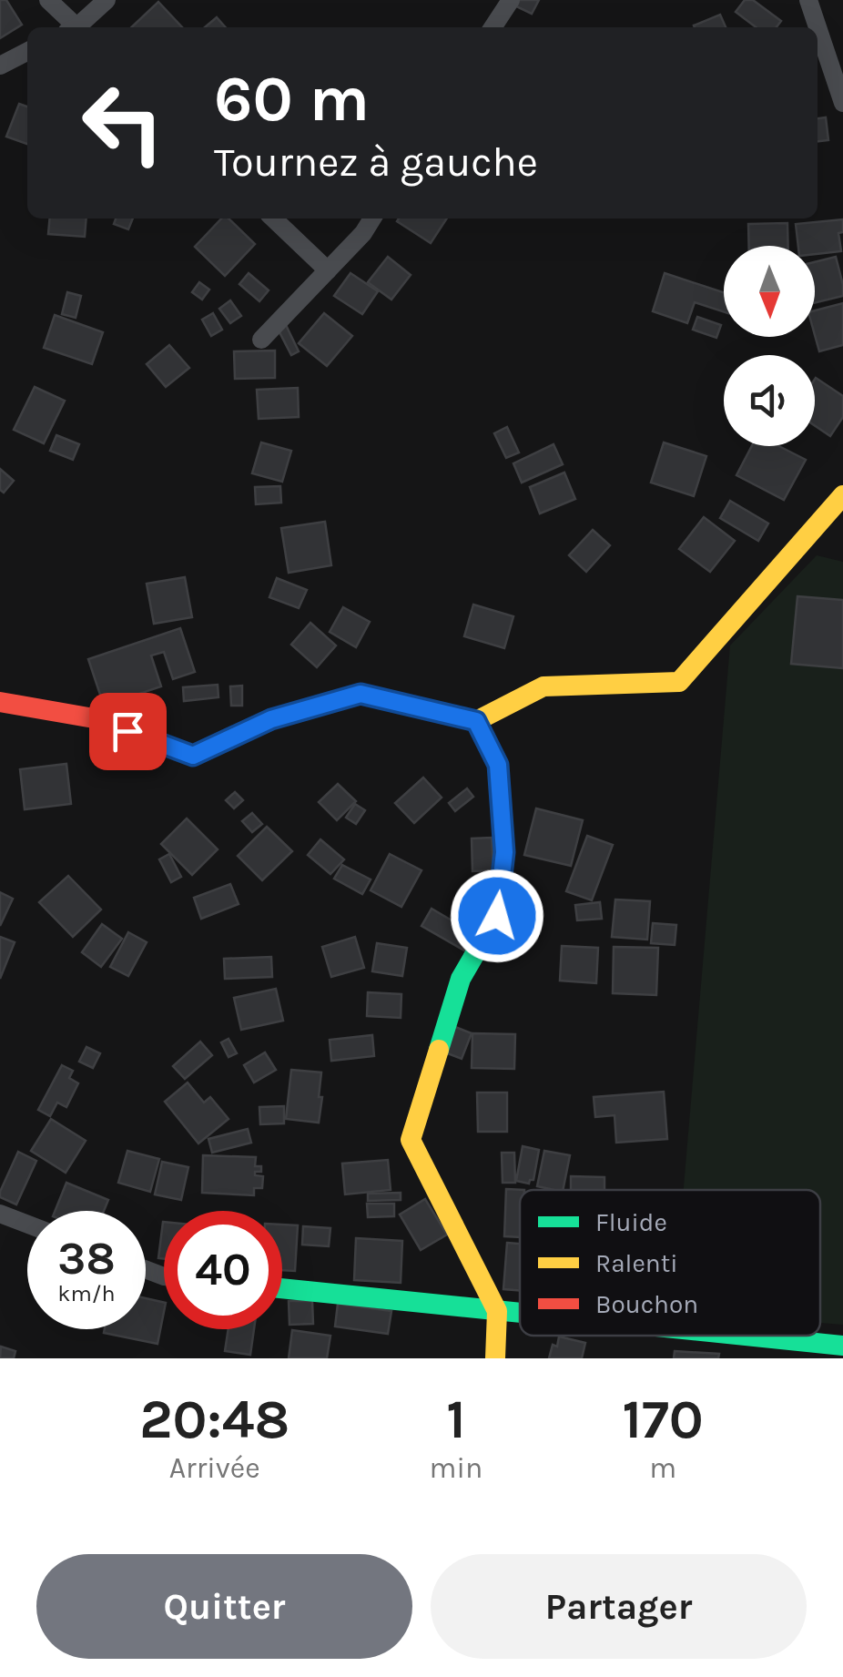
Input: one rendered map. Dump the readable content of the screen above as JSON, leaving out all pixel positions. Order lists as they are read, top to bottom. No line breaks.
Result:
{"legend":["Fluide","Ralenti","Bouchon"],"north":"bottom","page":{"turn":["60 m","Tournez à gauche"],"speed":"38 km/h","limit":"40","eta":["20:48","Arrivée","1","min","170","m"],"buttons":["Quitter","Partager"]}}
